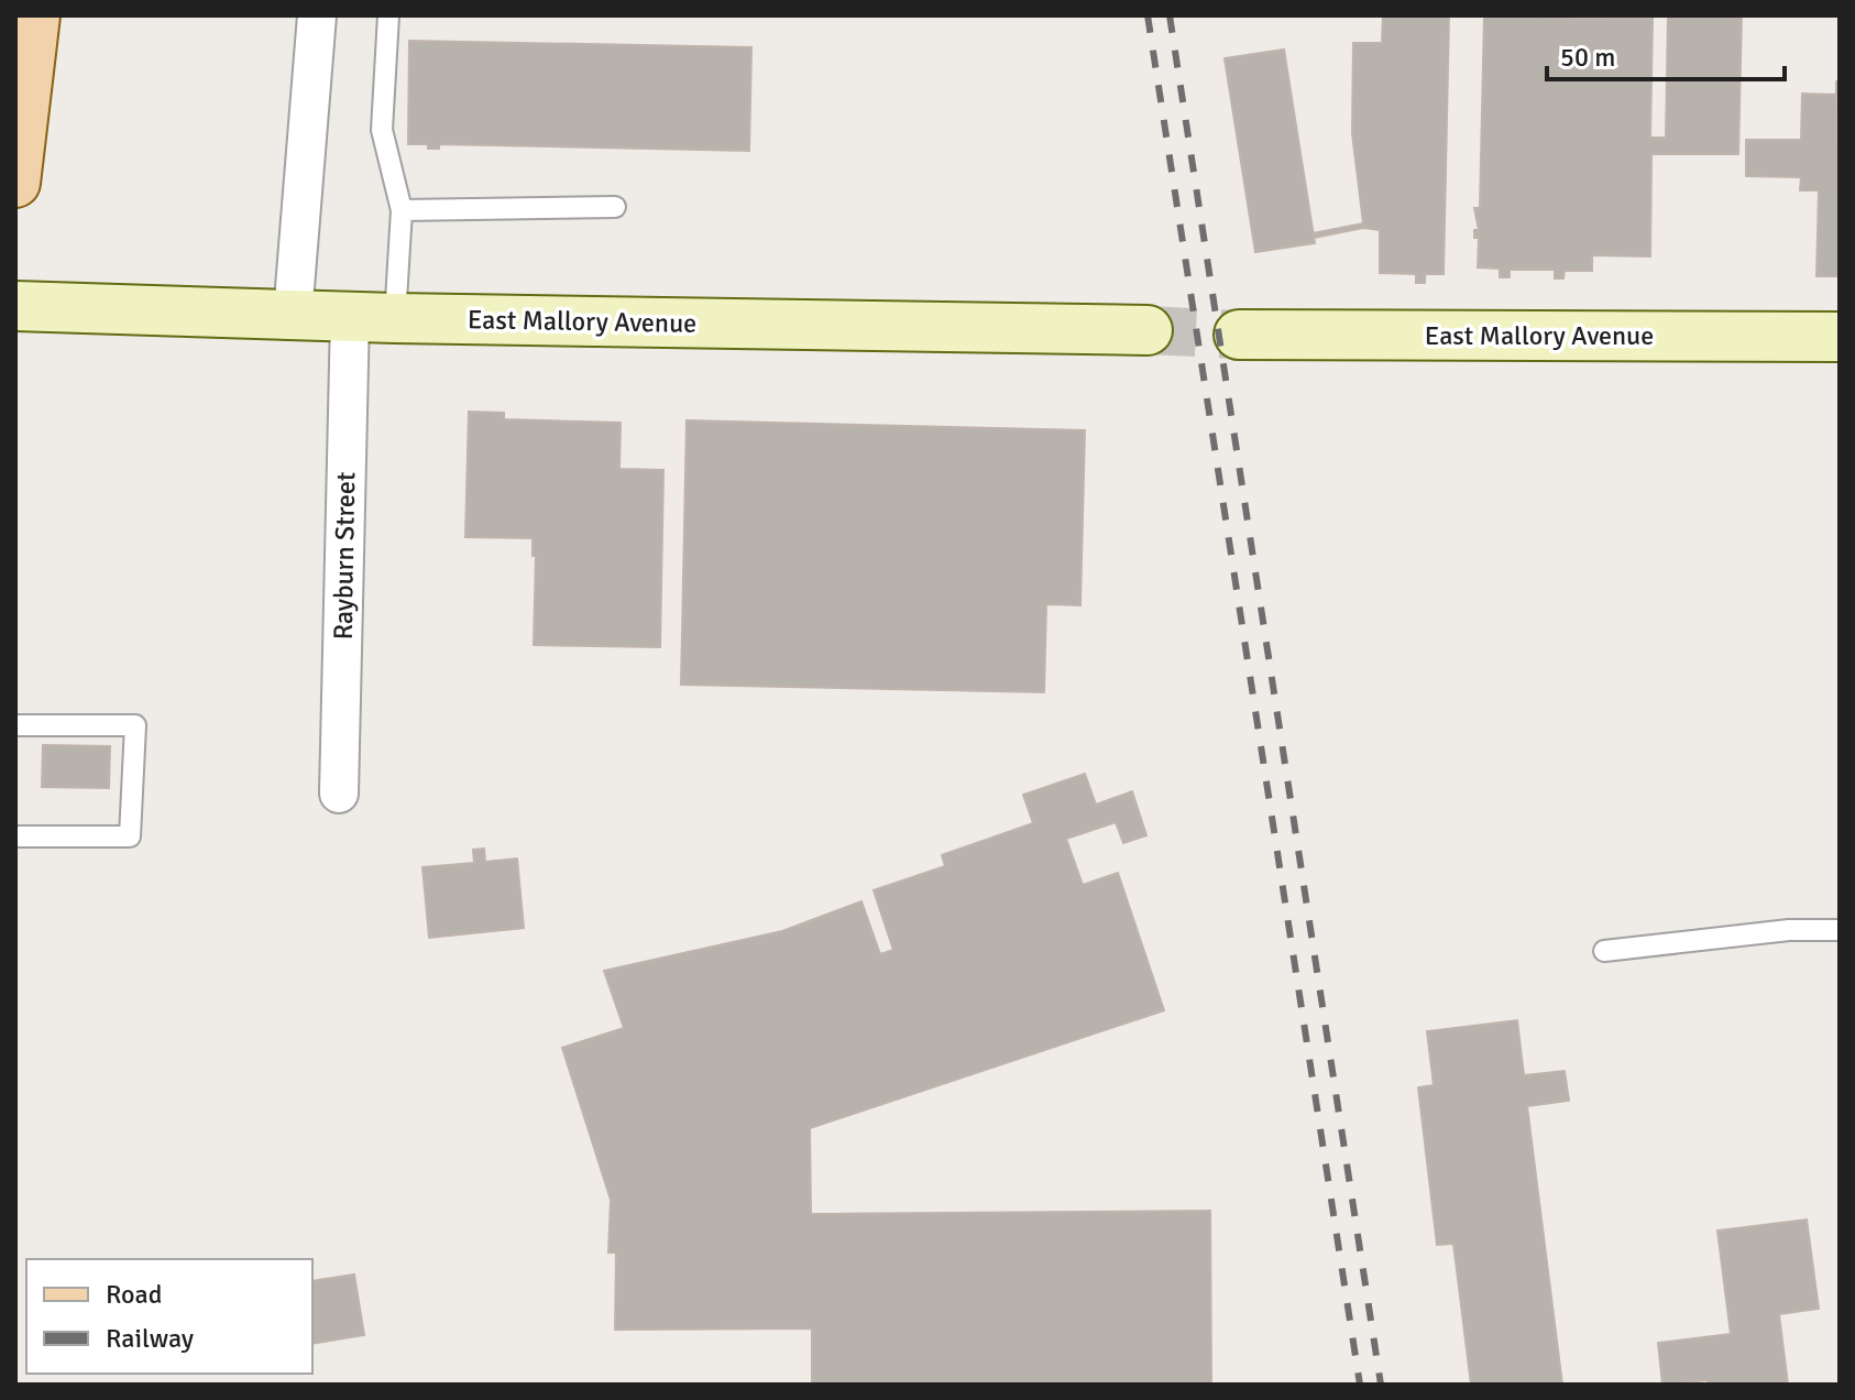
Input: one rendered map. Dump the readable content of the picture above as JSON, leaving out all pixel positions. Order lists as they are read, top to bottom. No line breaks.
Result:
{"streets":{"main road":["East Mallory Avenue"],"street":["Rayburn Street"]},"crossings":[["East Mallory Avenue","Rayburn Street"]],"legend":["Road","Railway"],"scale_bar":"50 m"}
